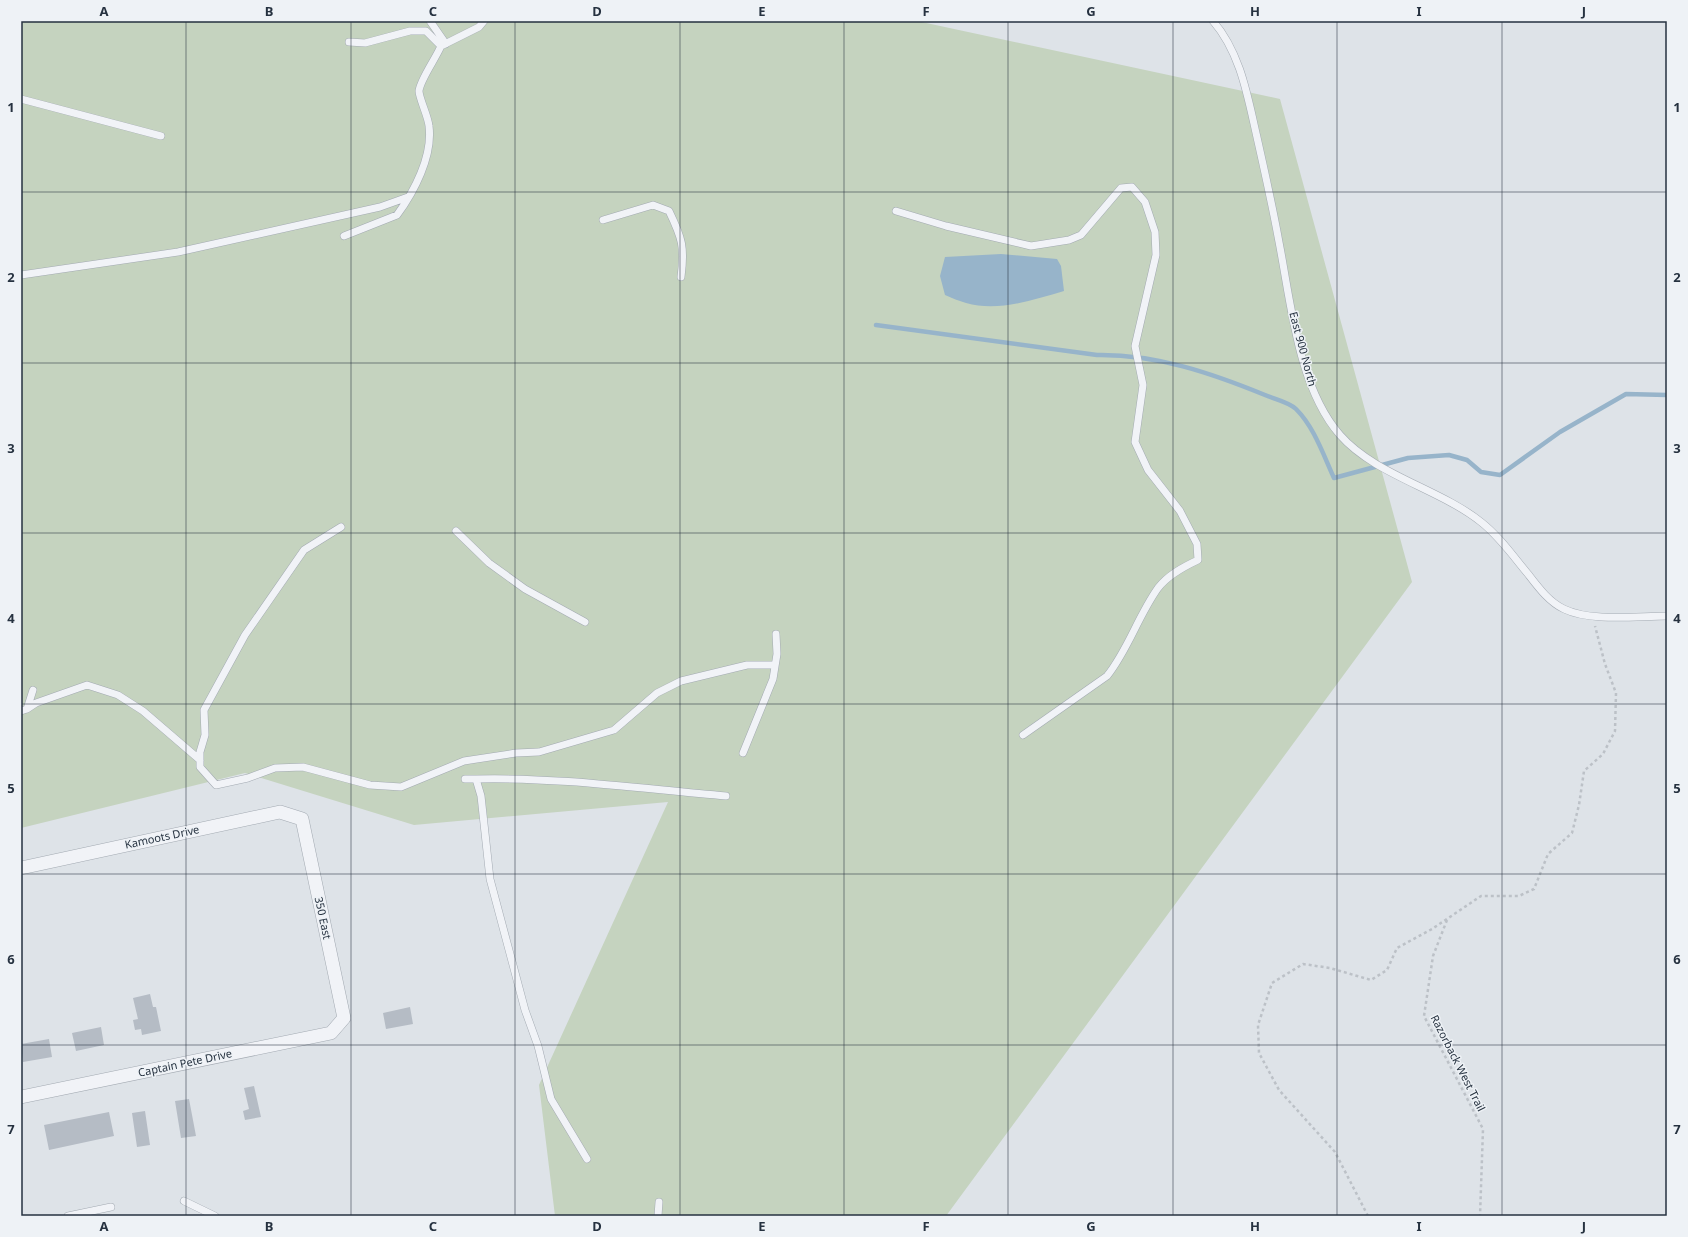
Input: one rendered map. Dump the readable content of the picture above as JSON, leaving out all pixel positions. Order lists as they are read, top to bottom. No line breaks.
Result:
{"streets":{"street":["Kamoots Drive","350 East","Captain Pete Drive"],"lane":["East 900 North"],"path":["Razorback West Trail"]},"crossings":[["Kamoots Drive","350 East"],["350 East","Captain Pete Drive"]],"grid":{"columns":["A","B","C","D","E","F","G","H","I","J"],"rows":["1","2","3","4","5","6","7"]}}
